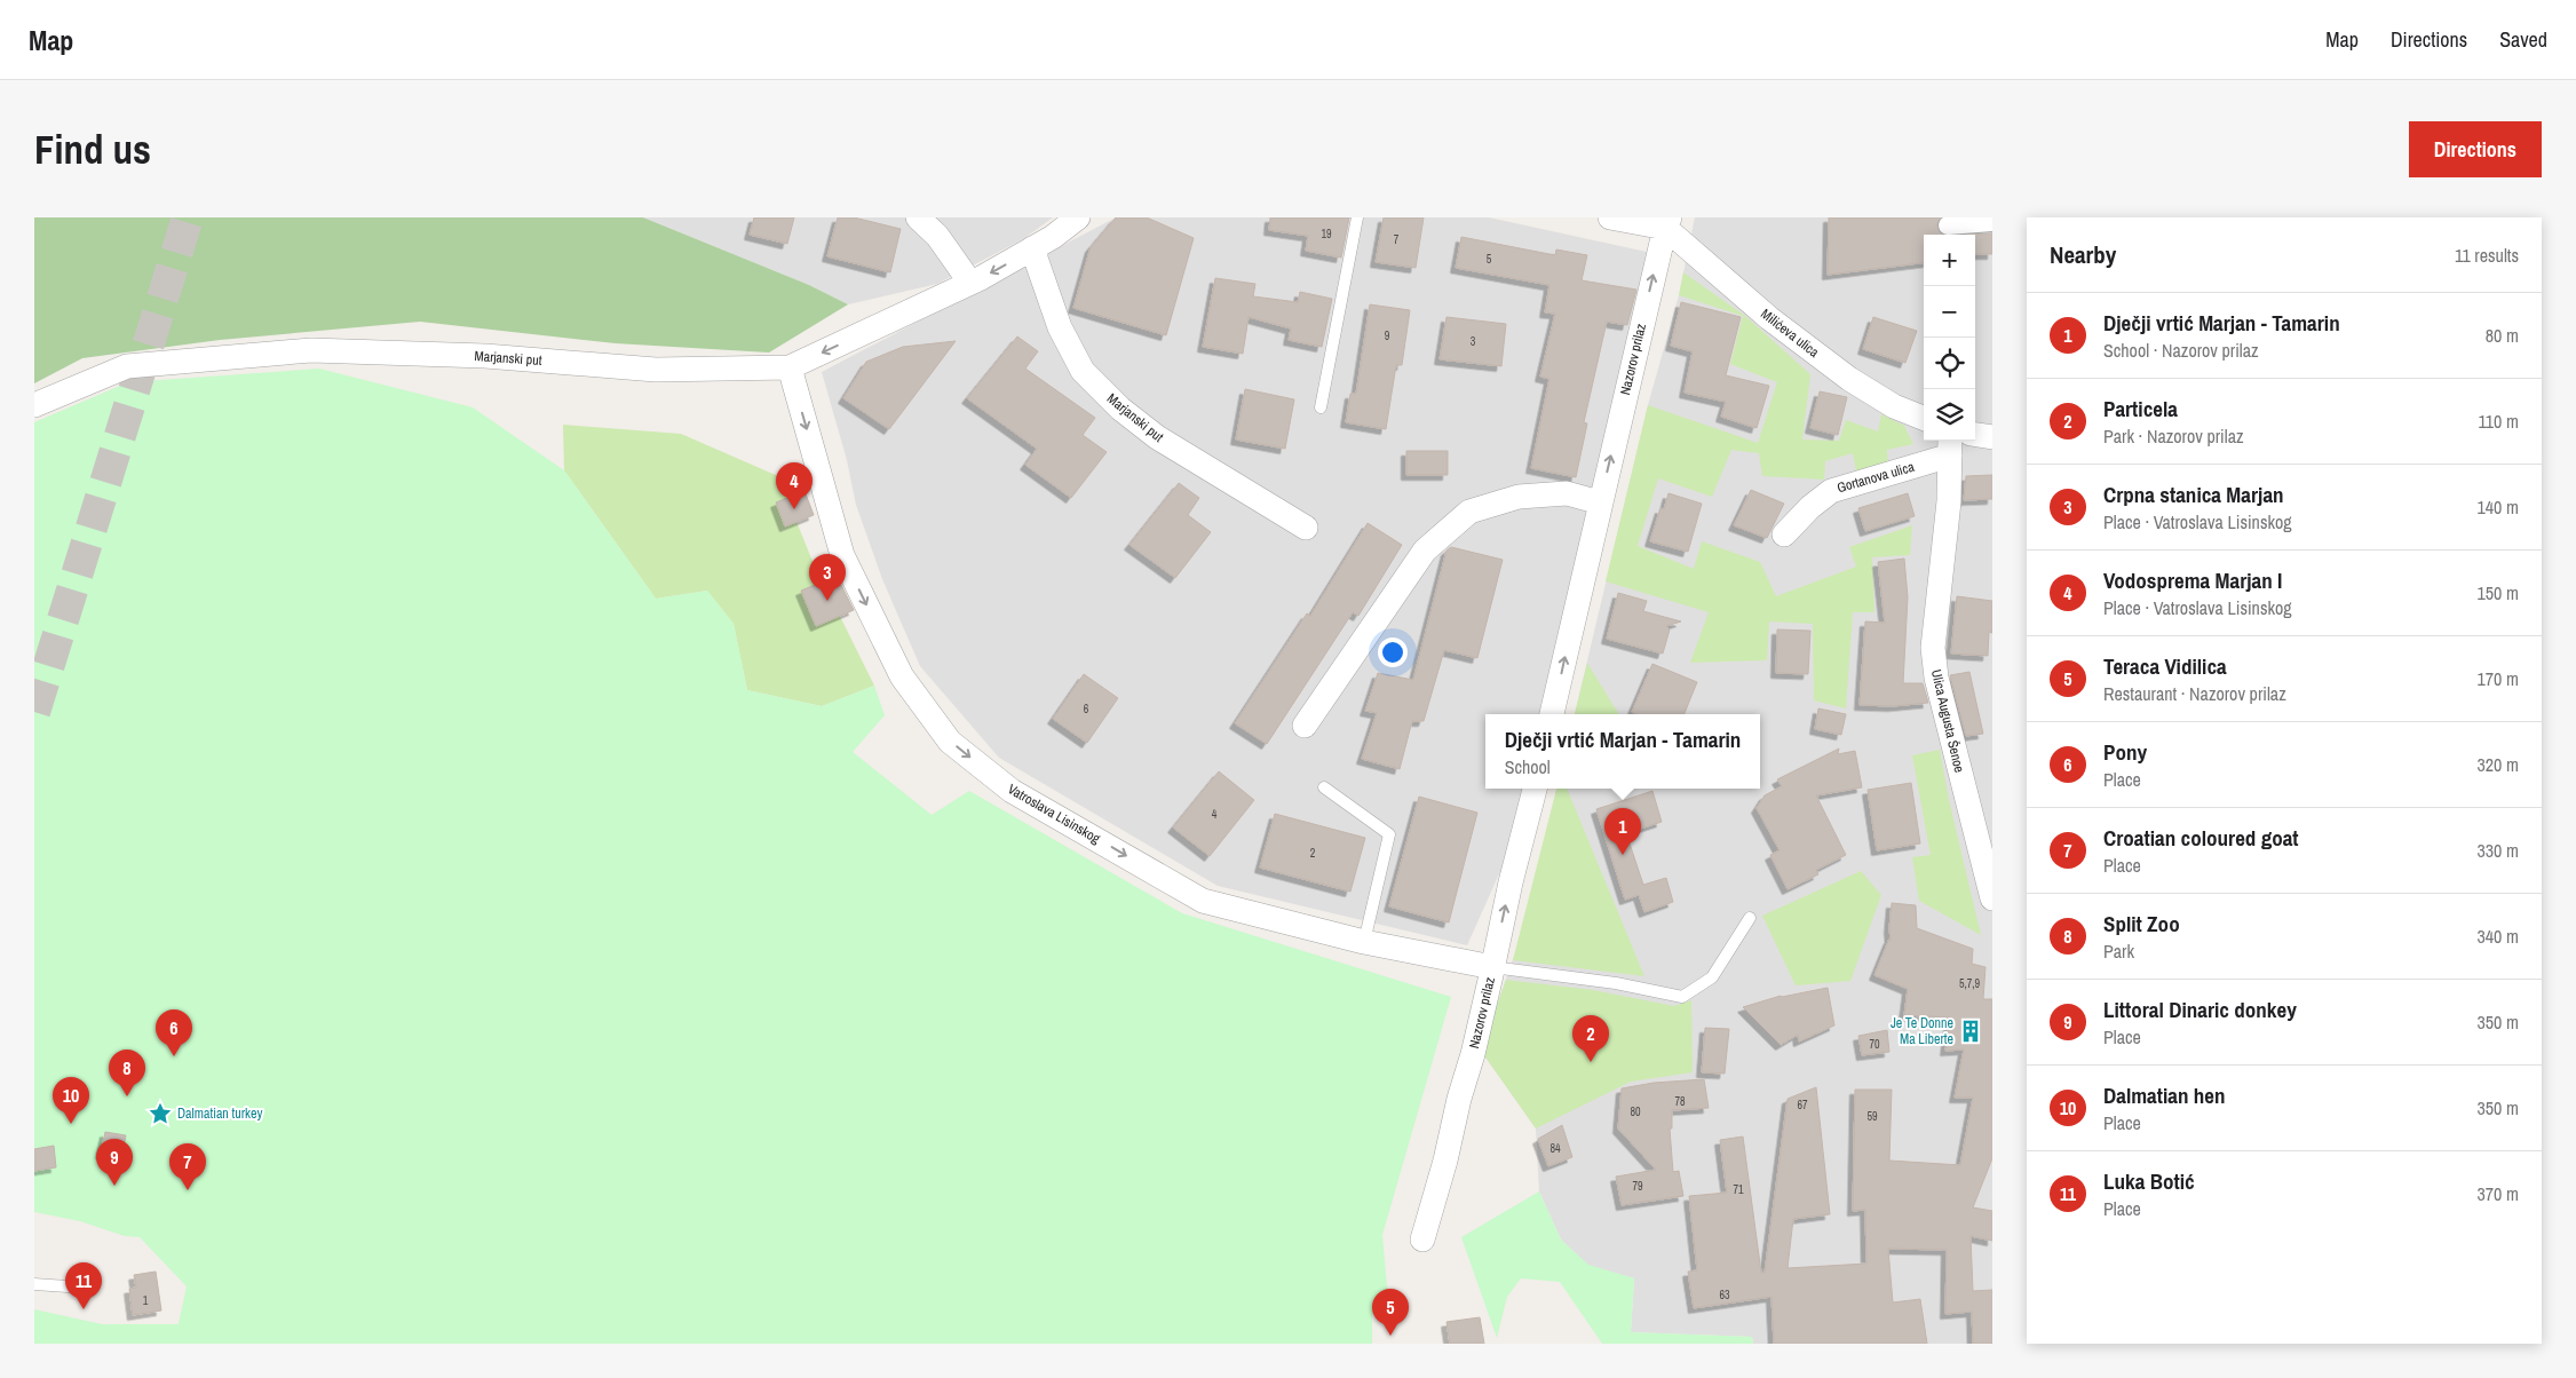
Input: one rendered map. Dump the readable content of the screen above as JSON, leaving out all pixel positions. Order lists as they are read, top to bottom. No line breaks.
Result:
{"streets":{"street":["Milićeva ulica","Marjanski put","Nazorov prilaz","Gortanova ulica","Ulica Augusta Šenoe","Vatroslava Lisinskog"]},"crossings":[["Milićeva ulica","Nazorov prilaz"],["Marjanski put","Vatroslava Lisinskog"],["Nazorov prilaz","Vatroslava Lisinskog"],["Gortanova ulica","Ulica Augusta Šenoe"]],"one_way":["Nazorov prilaz","Vatroslava Lisinskog"],"places":{"building":["Je Te Donne Ma Liberte"],"place":["Dalmatian turkey"]},"house_numbers":["19","7","5","9","3","6","4","2","5,7,9","70","78","67","80","59","84","79","71","63","1"],"page":{"header":"Map","nav":["Map","Directions","Saved"],"buttons":"Directions","title":"Find us","heading":["Nearby","11 results"],"map_buttons":["+","−"],"list":[{"mark":"1","name":"Dječji vrtić Marjan - Tamarin","note":"School · Nazorov prilaz","value":"80 m"},{"mark":"2","name":"Particela","note":"Park · Nazorov prilaz","value":"110 m"},{"mark":"3","name":"Crpna stanica Marjan","note":"Place · Vatroslava Lisinskog","value":"140 m"},{"mark":"4","name":"Vodosprema Marjan I","note":"Place · Vatroslava Lisinskog","value":"150 m"},{"mark":"5","name":"Teraca Vidilica","note":"Restaurant · Nazorov prilaz","value":"170 m"},{"mark":"6","name":"Pony","note":"Place","value":"320 m"},{"mark":"7","name":"Croatian coloured goat","note":"Place","value":"330 m"},{"mark":"8","name":"Split Zoo","note":"Park","value":"340 m"},{"mark":"9","name":"Littoral Dinaric donkey","note":"Place","value":"350 m"},{"mark":"10","name":"Dalmatian hen","note":"Place","value":"350 m"},{"mark":"11","name":"Luka Botić","note":"Place","value":"370 m"}],"pins":["4","3","1","6","2","8","10","9","7","11","5"],"popup":["Dječji vrtić Marjan - Tamarin","School"]}}
